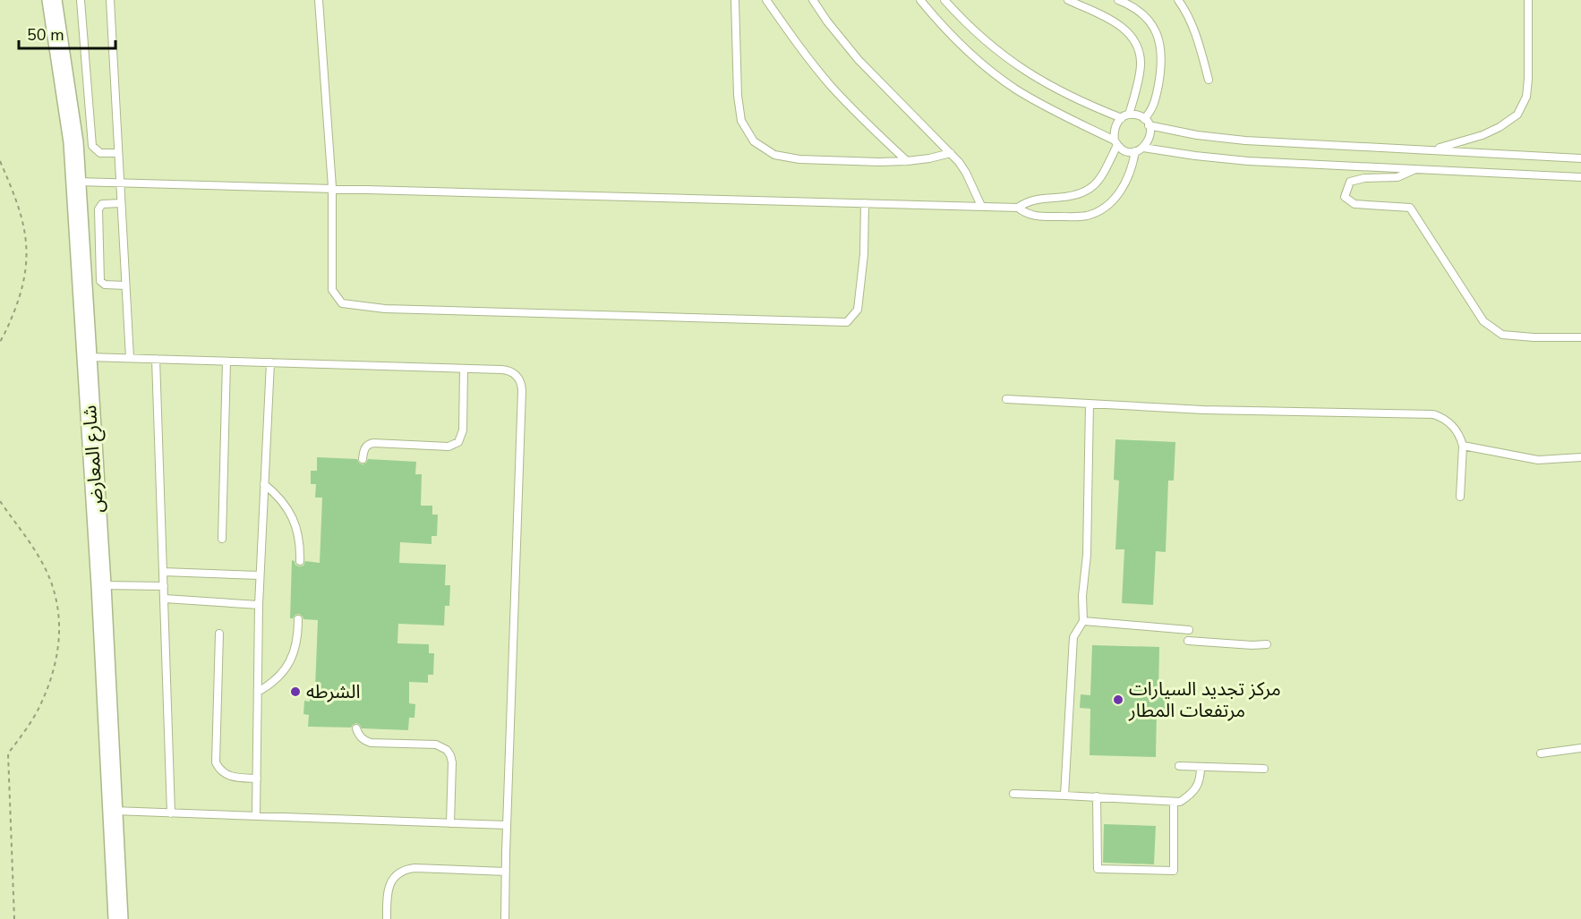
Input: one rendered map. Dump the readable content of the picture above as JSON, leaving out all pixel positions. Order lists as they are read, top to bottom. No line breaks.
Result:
{"streets":{"main road":["شارع المعارض"]},"places":["الشرطه","مركز تجديد السيارات مرتفعات المطار"],"scale_bar":"50 m"}
